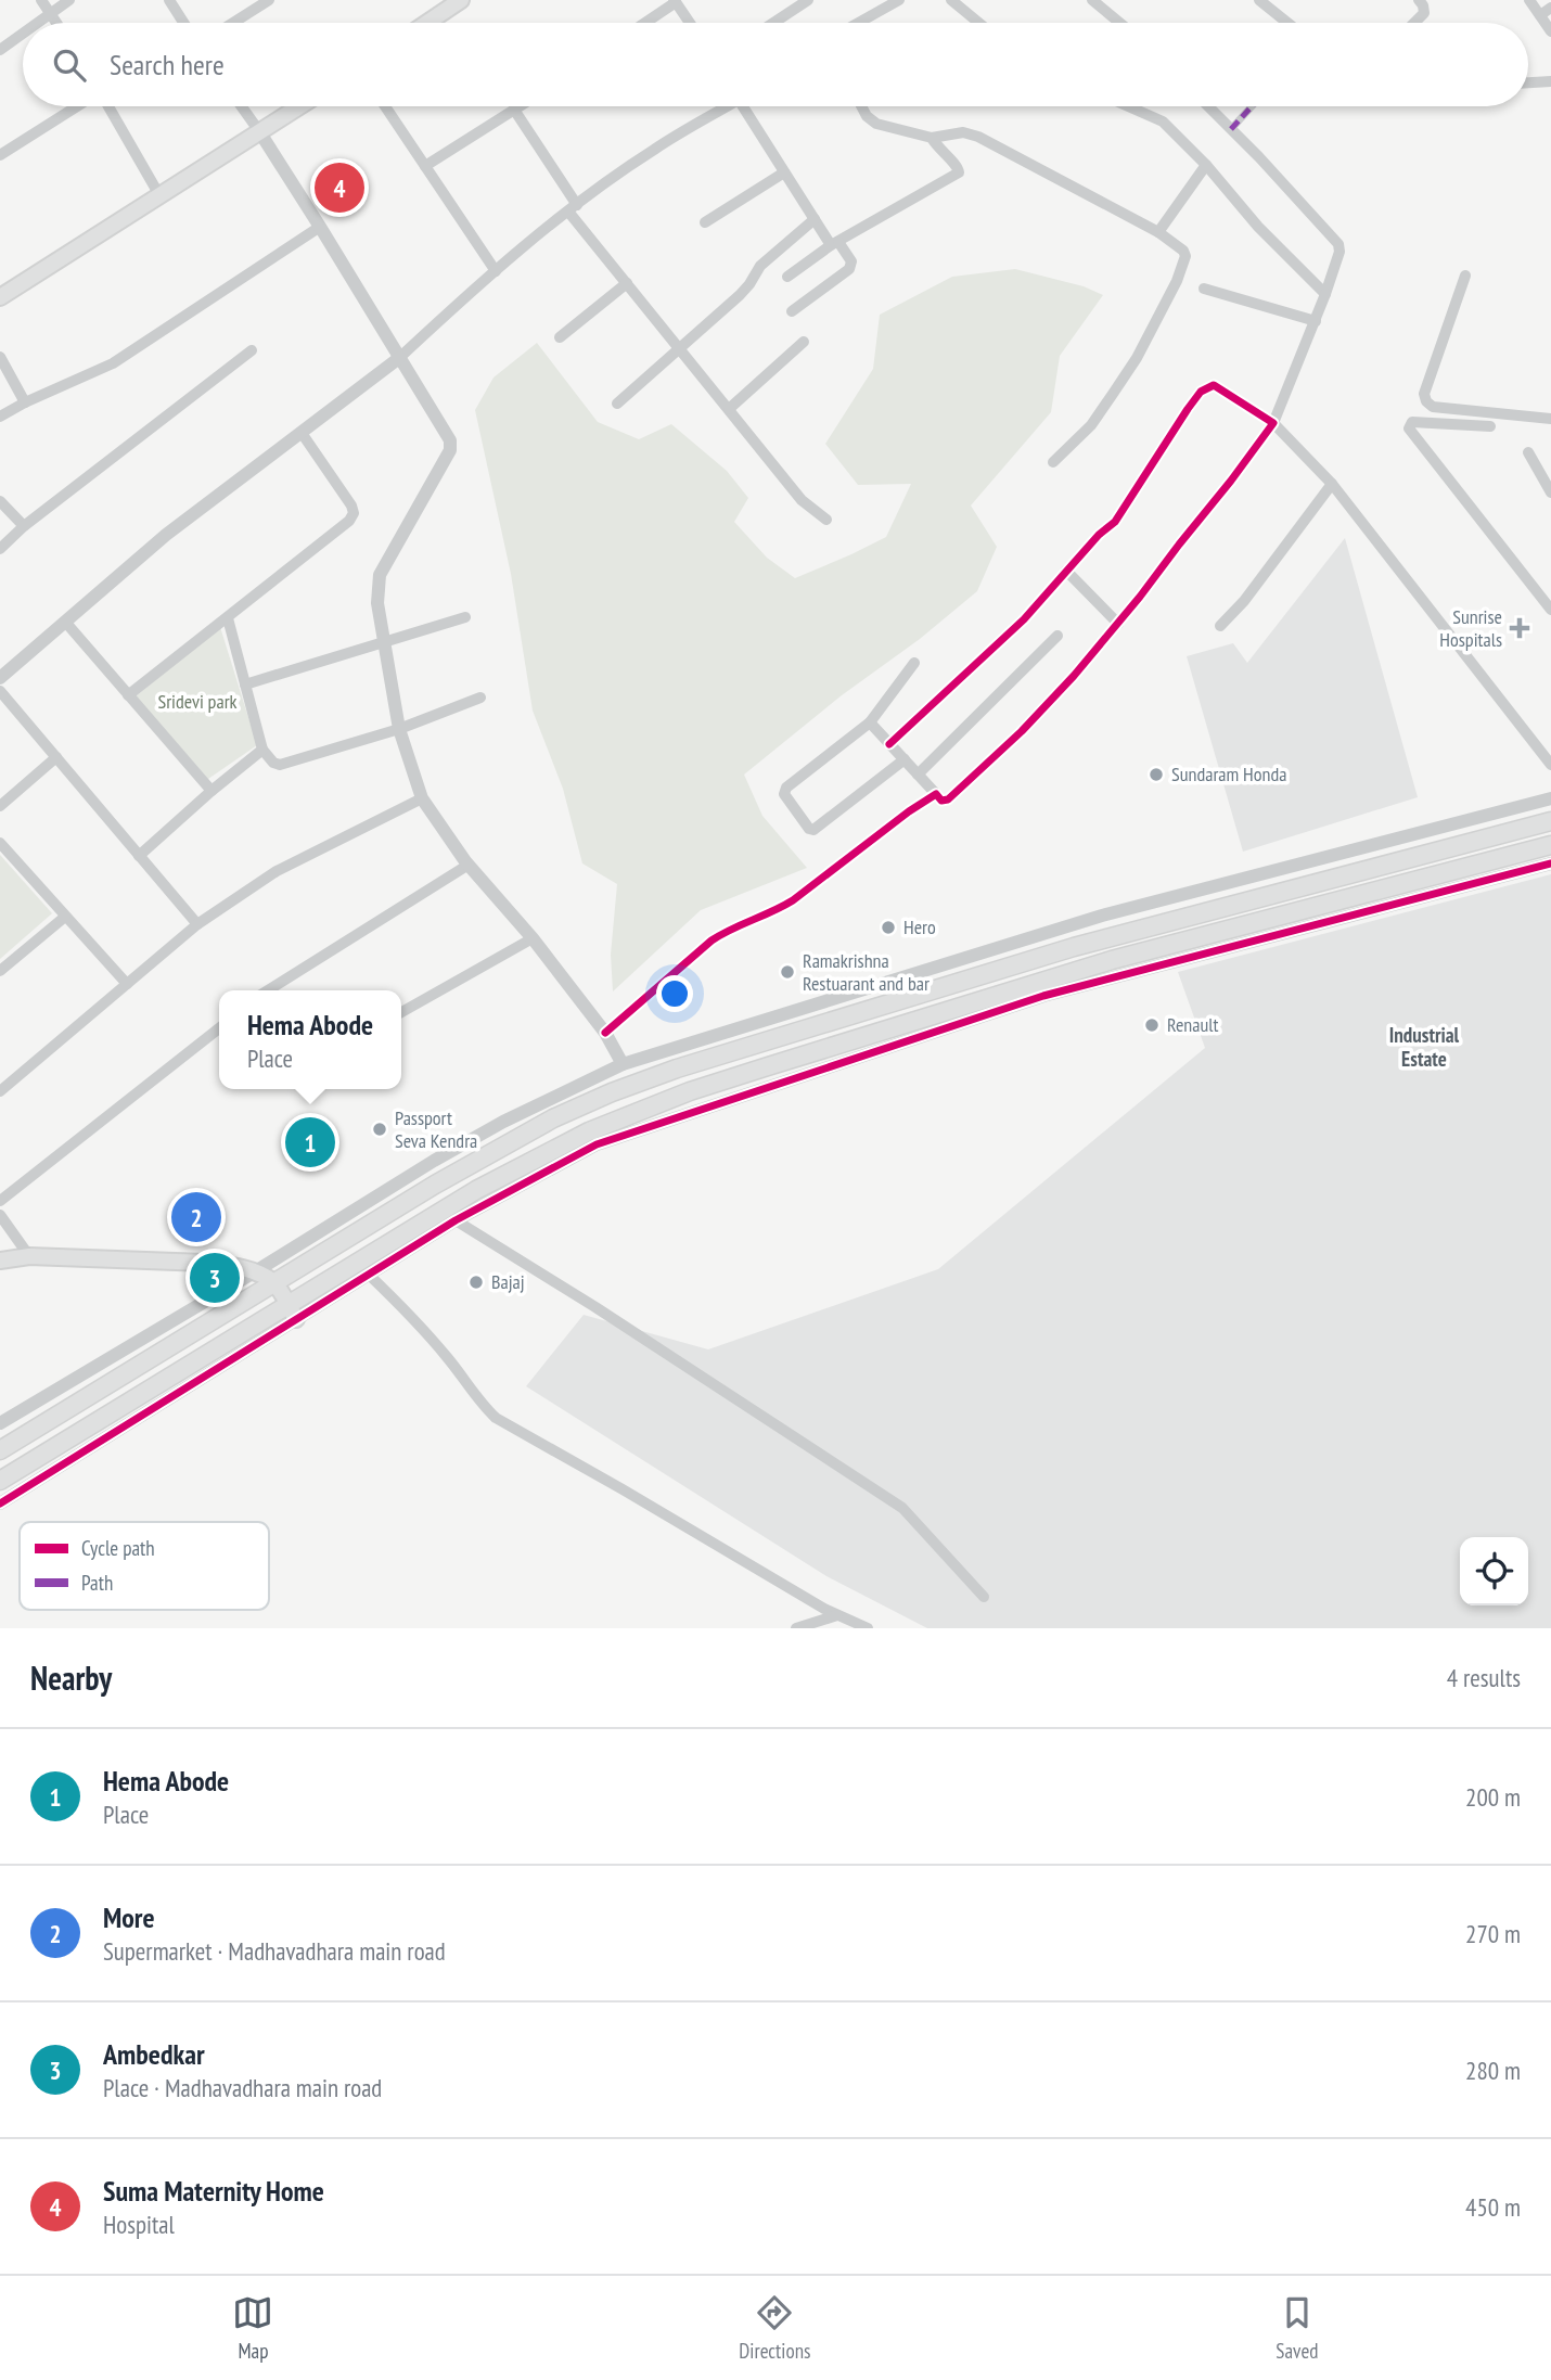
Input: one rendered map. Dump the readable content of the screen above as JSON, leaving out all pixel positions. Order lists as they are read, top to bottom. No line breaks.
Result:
{"districts":["Industrial Estate"],"parks":["Sridevi park"],"places":{"health":["Sunrise Hospitals"],"other":["Sundaram Honda","Hero","Ramakrishna Restuarant and bar","Renault","Passport Seva Kendra","Bajaj"]},"legend":["Cycle path","Path"],"page":{"search":"Search here","pins":["4","1","2","3"],"popup":["Hema Abode","Place"],"heading":["Nearby","4 results"],"list":[{"mark":"1","name":"Hema Abode","note":"Place","value":"200 m"},{"mark":"2","name":"More","note":"Supermarket · Madhavadhara main road","value":"270 m"},{"mark":"3","name":"Ambedkar","note":"Place · Madhavadhara main road","value":"280 m"},{"mark":"4","name":"Suma Maternity Home","note":"Hospital","value":"450 m"}],"nav":["Map","Directions","Saved"]}}
